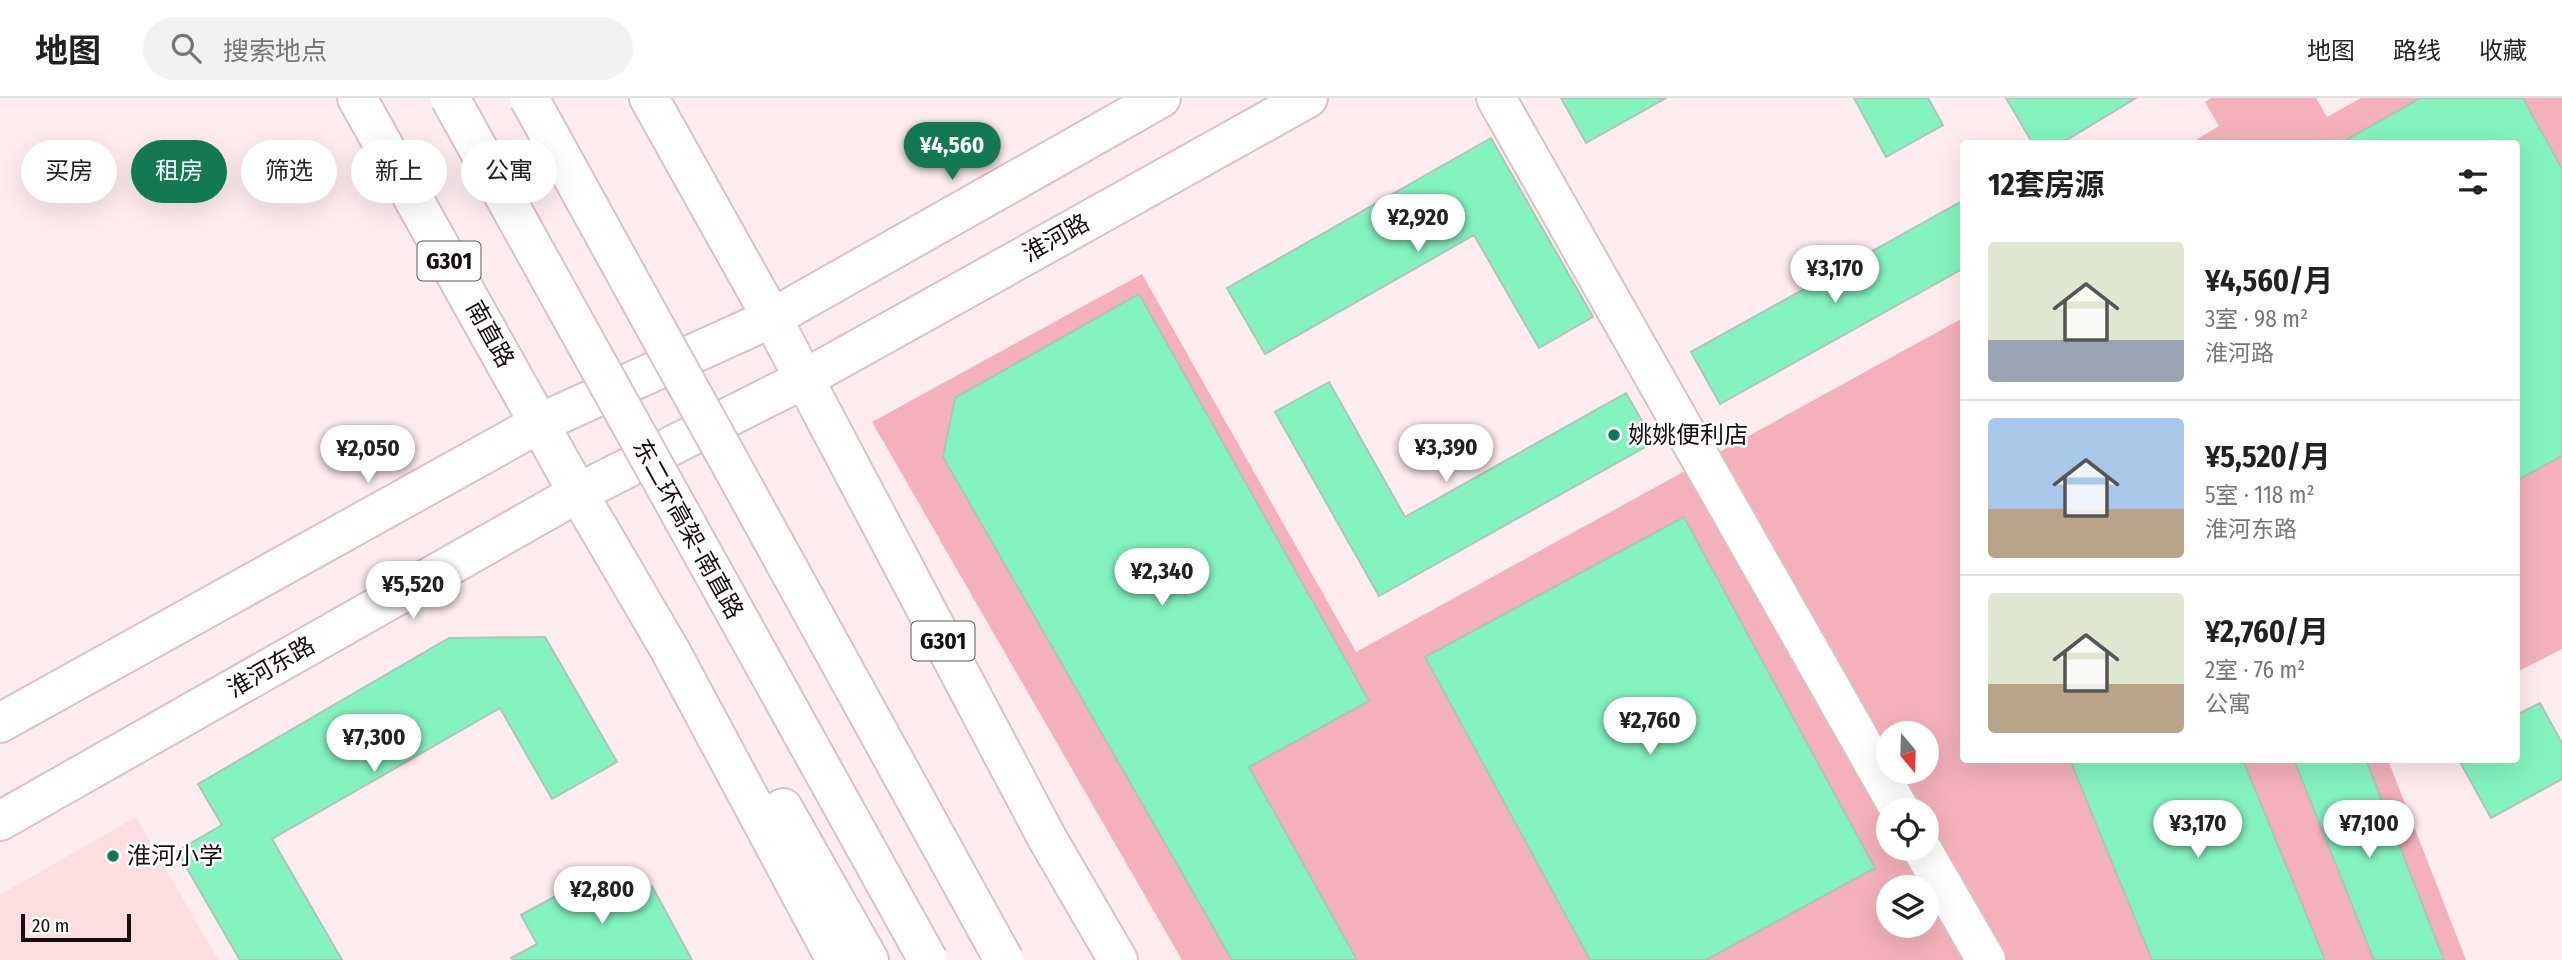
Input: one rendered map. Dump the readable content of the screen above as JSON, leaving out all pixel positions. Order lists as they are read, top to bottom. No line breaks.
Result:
{"streets":{"main road":["淮河路","G301","南直路","东二环高架-南直路","淮河东路"]},"crossings":[["淮河路","G301"],["淮河路","淮河东路"],["G301","南直路"],["G301","淮河东路"]],"places":["姚姚便利店","淮河小学"],"scale_bar":"20 m","north":"bottom","page":{"header":"地图","search":"搜索地点","nav":["地图","路线","收藏"],"price":["¥4,560","¥2,920","¥3,170","¥3,390","¥2,050","¥2,340","¥5,520","¥2,760","¥7,300","¥3,170","¥7,100","¥2,800"],"chip":["买房","租房","筛选","新上","公寓"],"heading":"12套房源","list":[{"name":"¥4,560/月","note":"3室 · 98 m² · 淮河路"},{"name":"¥5,520/月","note":"5室 · 118 m² · 淮河东路"},{"name":"¥2,760/月","note":"2室 · 76 m² · 公寓"}],"scale":"20 m"}}
